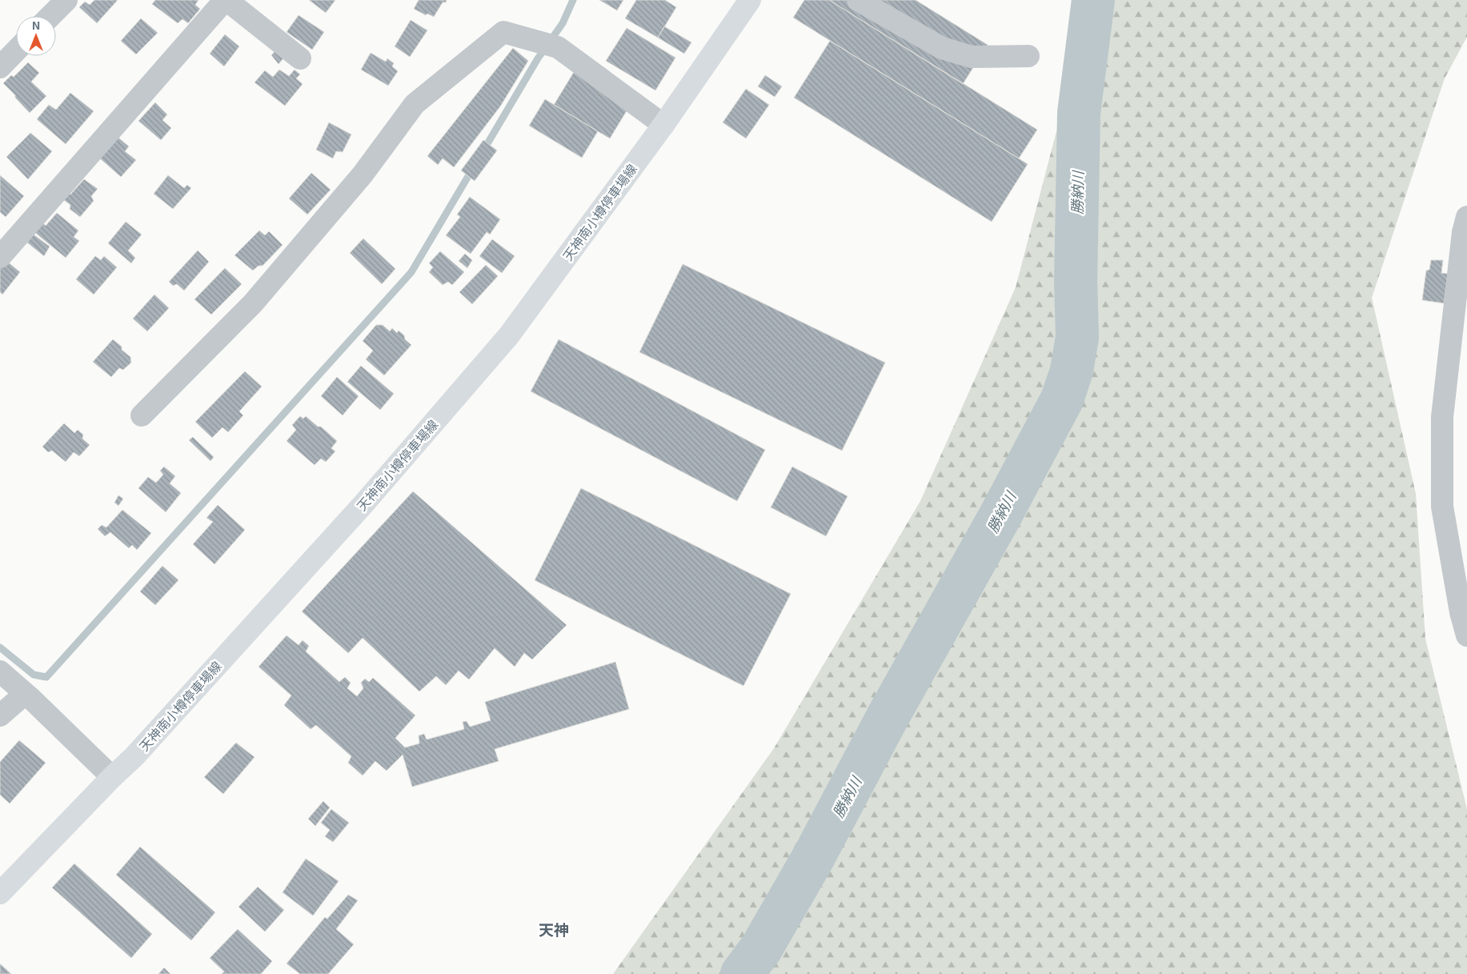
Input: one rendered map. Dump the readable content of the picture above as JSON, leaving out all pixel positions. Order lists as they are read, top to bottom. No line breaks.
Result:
{"streets":{"main road":["天神南小樽停車場線"]},"districts":["天神"],"water":["勝納川"],"north":"top"}
